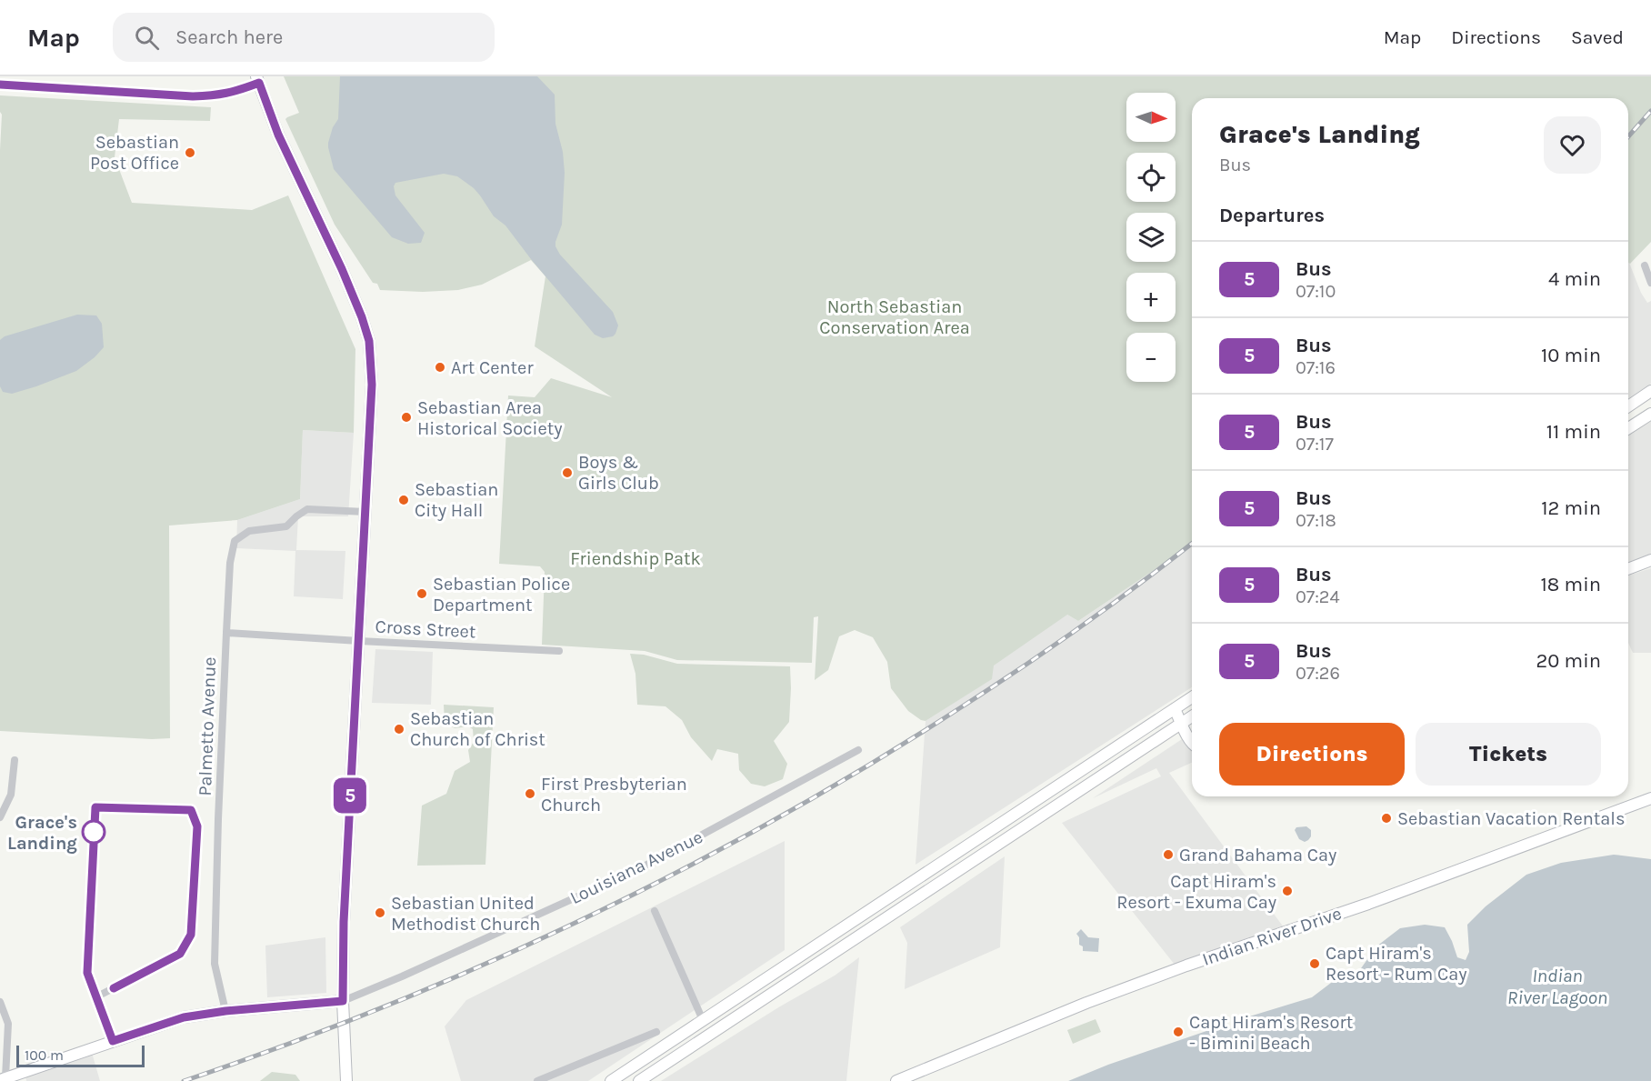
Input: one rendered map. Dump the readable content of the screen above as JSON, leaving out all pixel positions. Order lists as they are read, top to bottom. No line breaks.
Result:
{"streets":{"street":["Cross Street","Palmetto Avenue","Louisiana Avenue","Indian River Drive"]},"crossings":[["Cross Street","Palmetto Avenue"],["Palmetto Avenue","Louisiana Avenue"]],"water":["Indian River Lagoon"],"parks":["North Sebastian Conservation Area","Friendship Patk"],"places":["Sebastian Post Office","Art Center","Sebastian Area Historical Society","Boys & Girls Club","Sebastian City Hall","Sebastian Police Department","Sebastian Church of Christ","First Presbyterian Church","Sebastian Vacation Rentals","Grace's Landing","Grand Bahama Cay","Capt Hiram's Resort - Exuma Cay","Sebastian United Methodist Church","Capt Hiram's Resort - Rum Cay","Capt Hiram's Resort - Bimini Beach"],"lines":["bus line 5"],"scale_bar":"100 m","north":"right","page":{"header":"Map","search":"Search here","nav":["Map","Directions","Saved"],"on_map":"5","map_buttons":["+","−"],"heading":[["Grace's Landing","Bus"],"Departures"],"list":[{"mark":"5","name":"Bus","note":"07:10","value":"4 min"},{"mark":"5","name":"Bus","note":"07:16","value":"10 min"},{"mark":"5","name":"Bus","note":"07:17","value":"11 min"},{"mark":"5","name":"Bus","note":"07:18","value":"12 min"},{"mark":"5","name":"Bus","note":"07:24","value":"18 min"},{"mark":"5","name":"Bus","note":"07:26","value":"20 min"}],"buttons":["Directions","Tickets"],"scale":"100 m"}}
